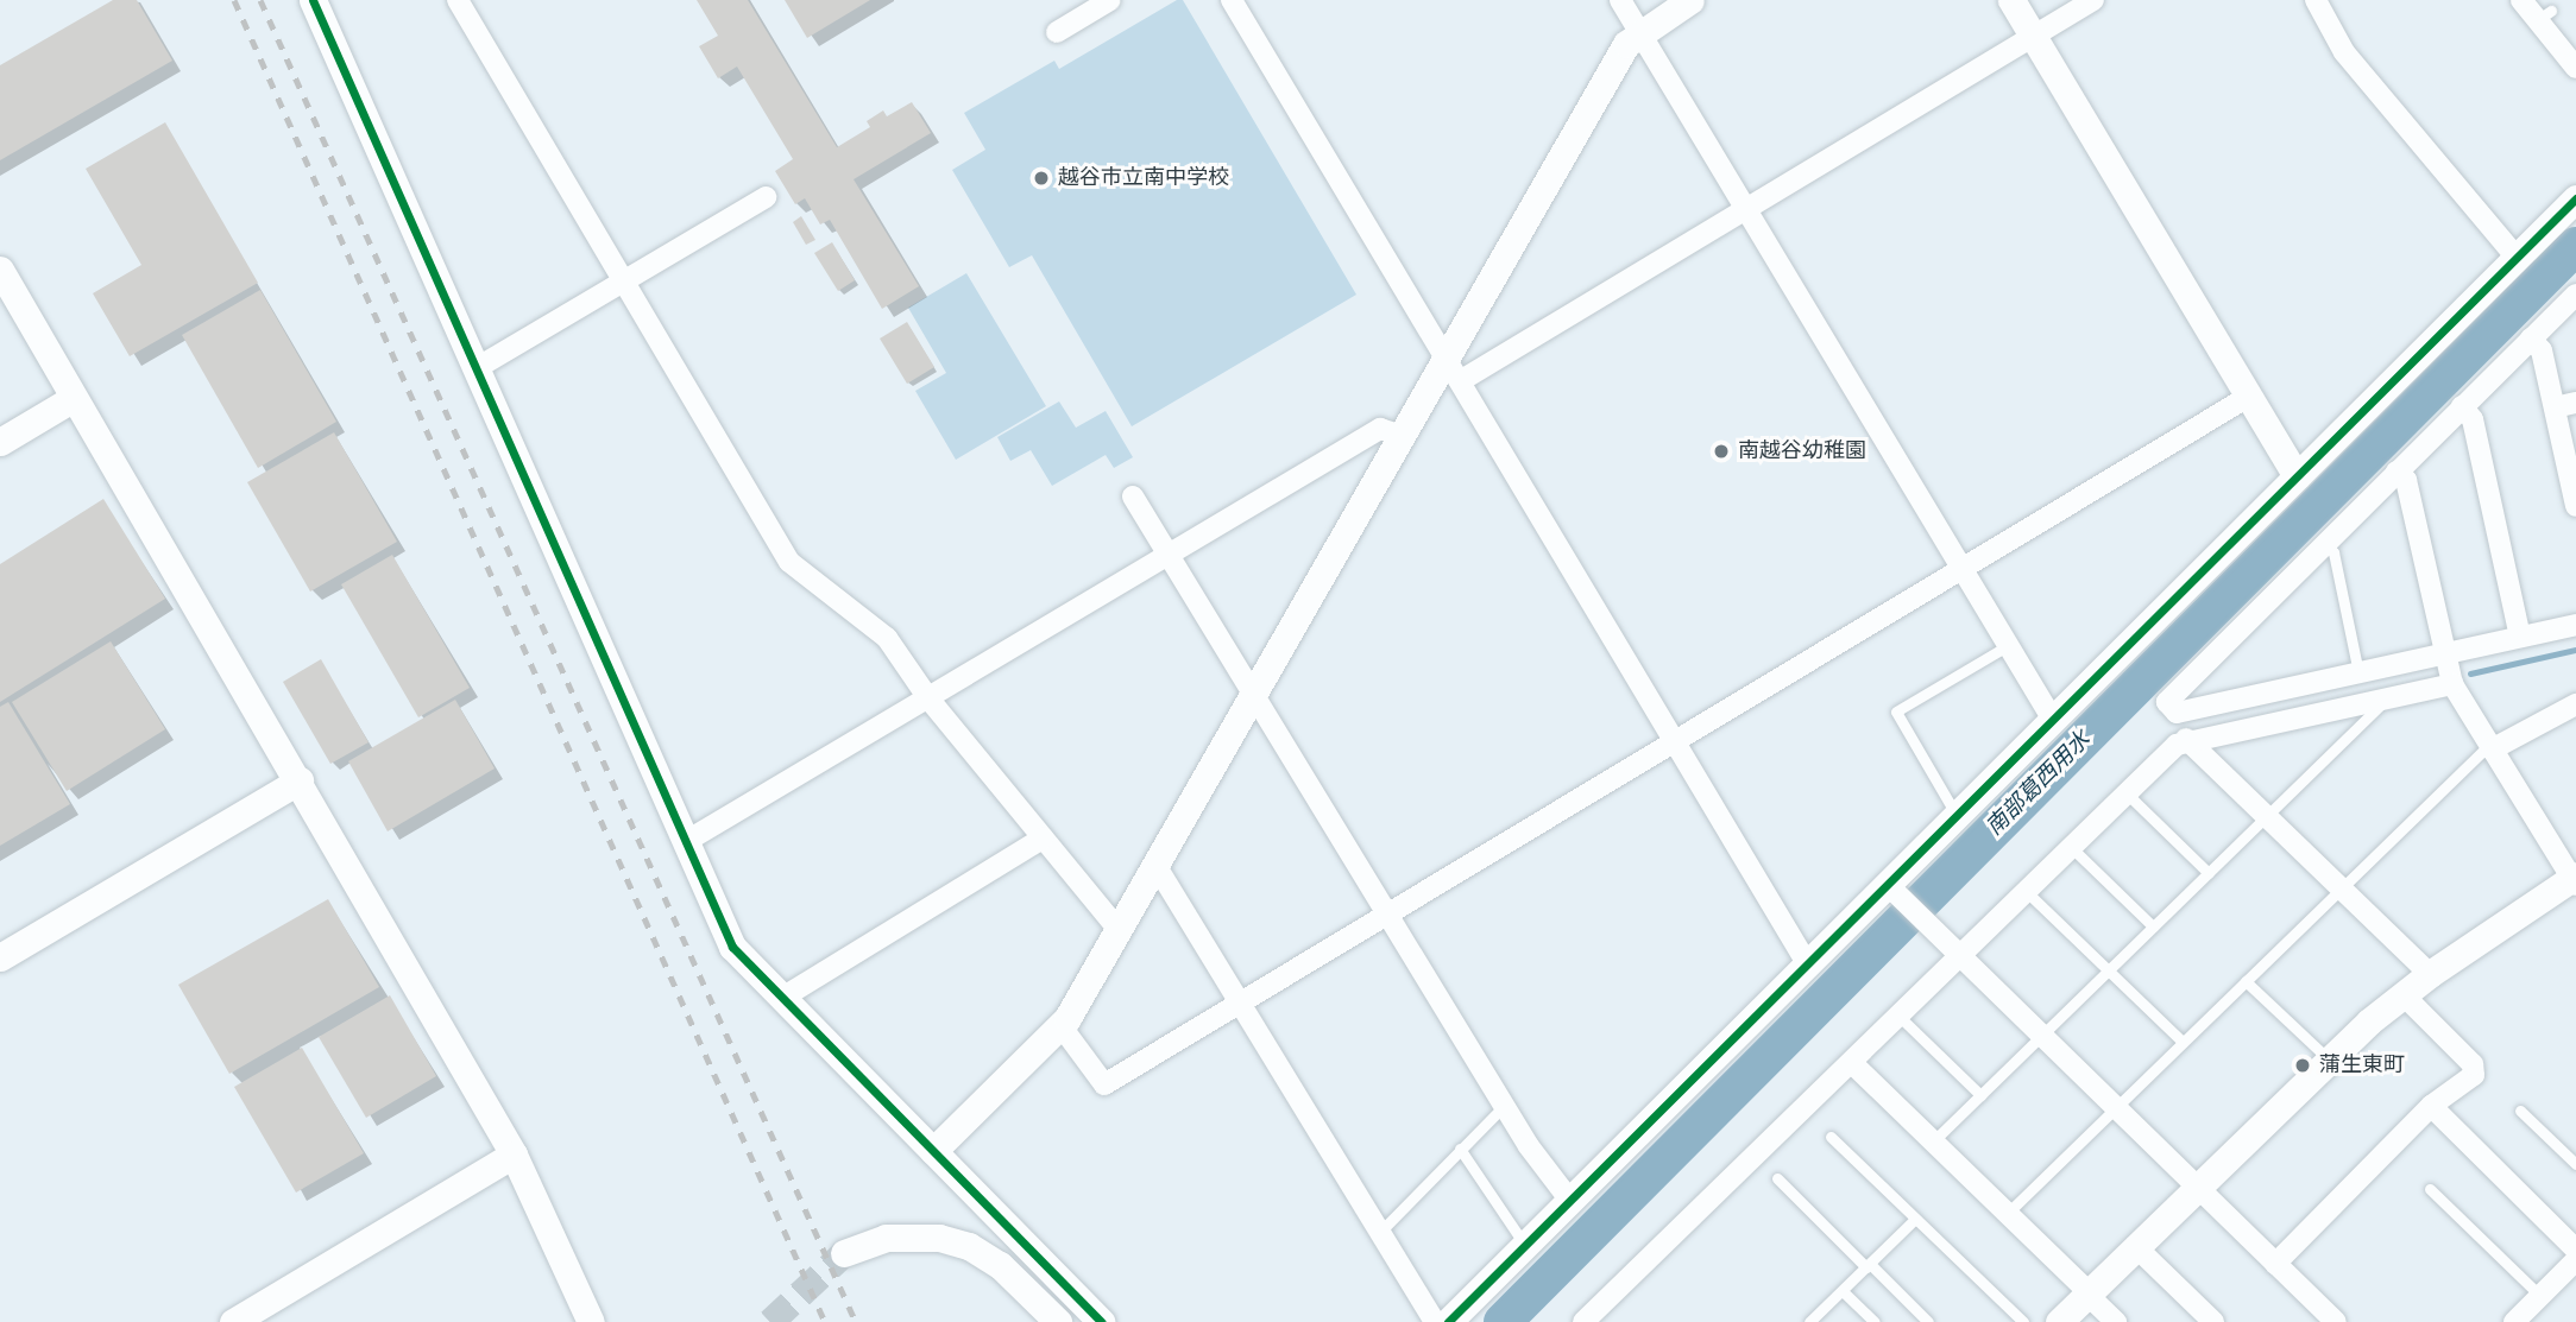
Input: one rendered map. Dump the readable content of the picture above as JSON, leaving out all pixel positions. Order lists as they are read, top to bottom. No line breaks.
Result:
{"water":["南部葛西用水"],"places":["越谷市立南中学校","南越谷幼稚園","蒲生東町"]}
